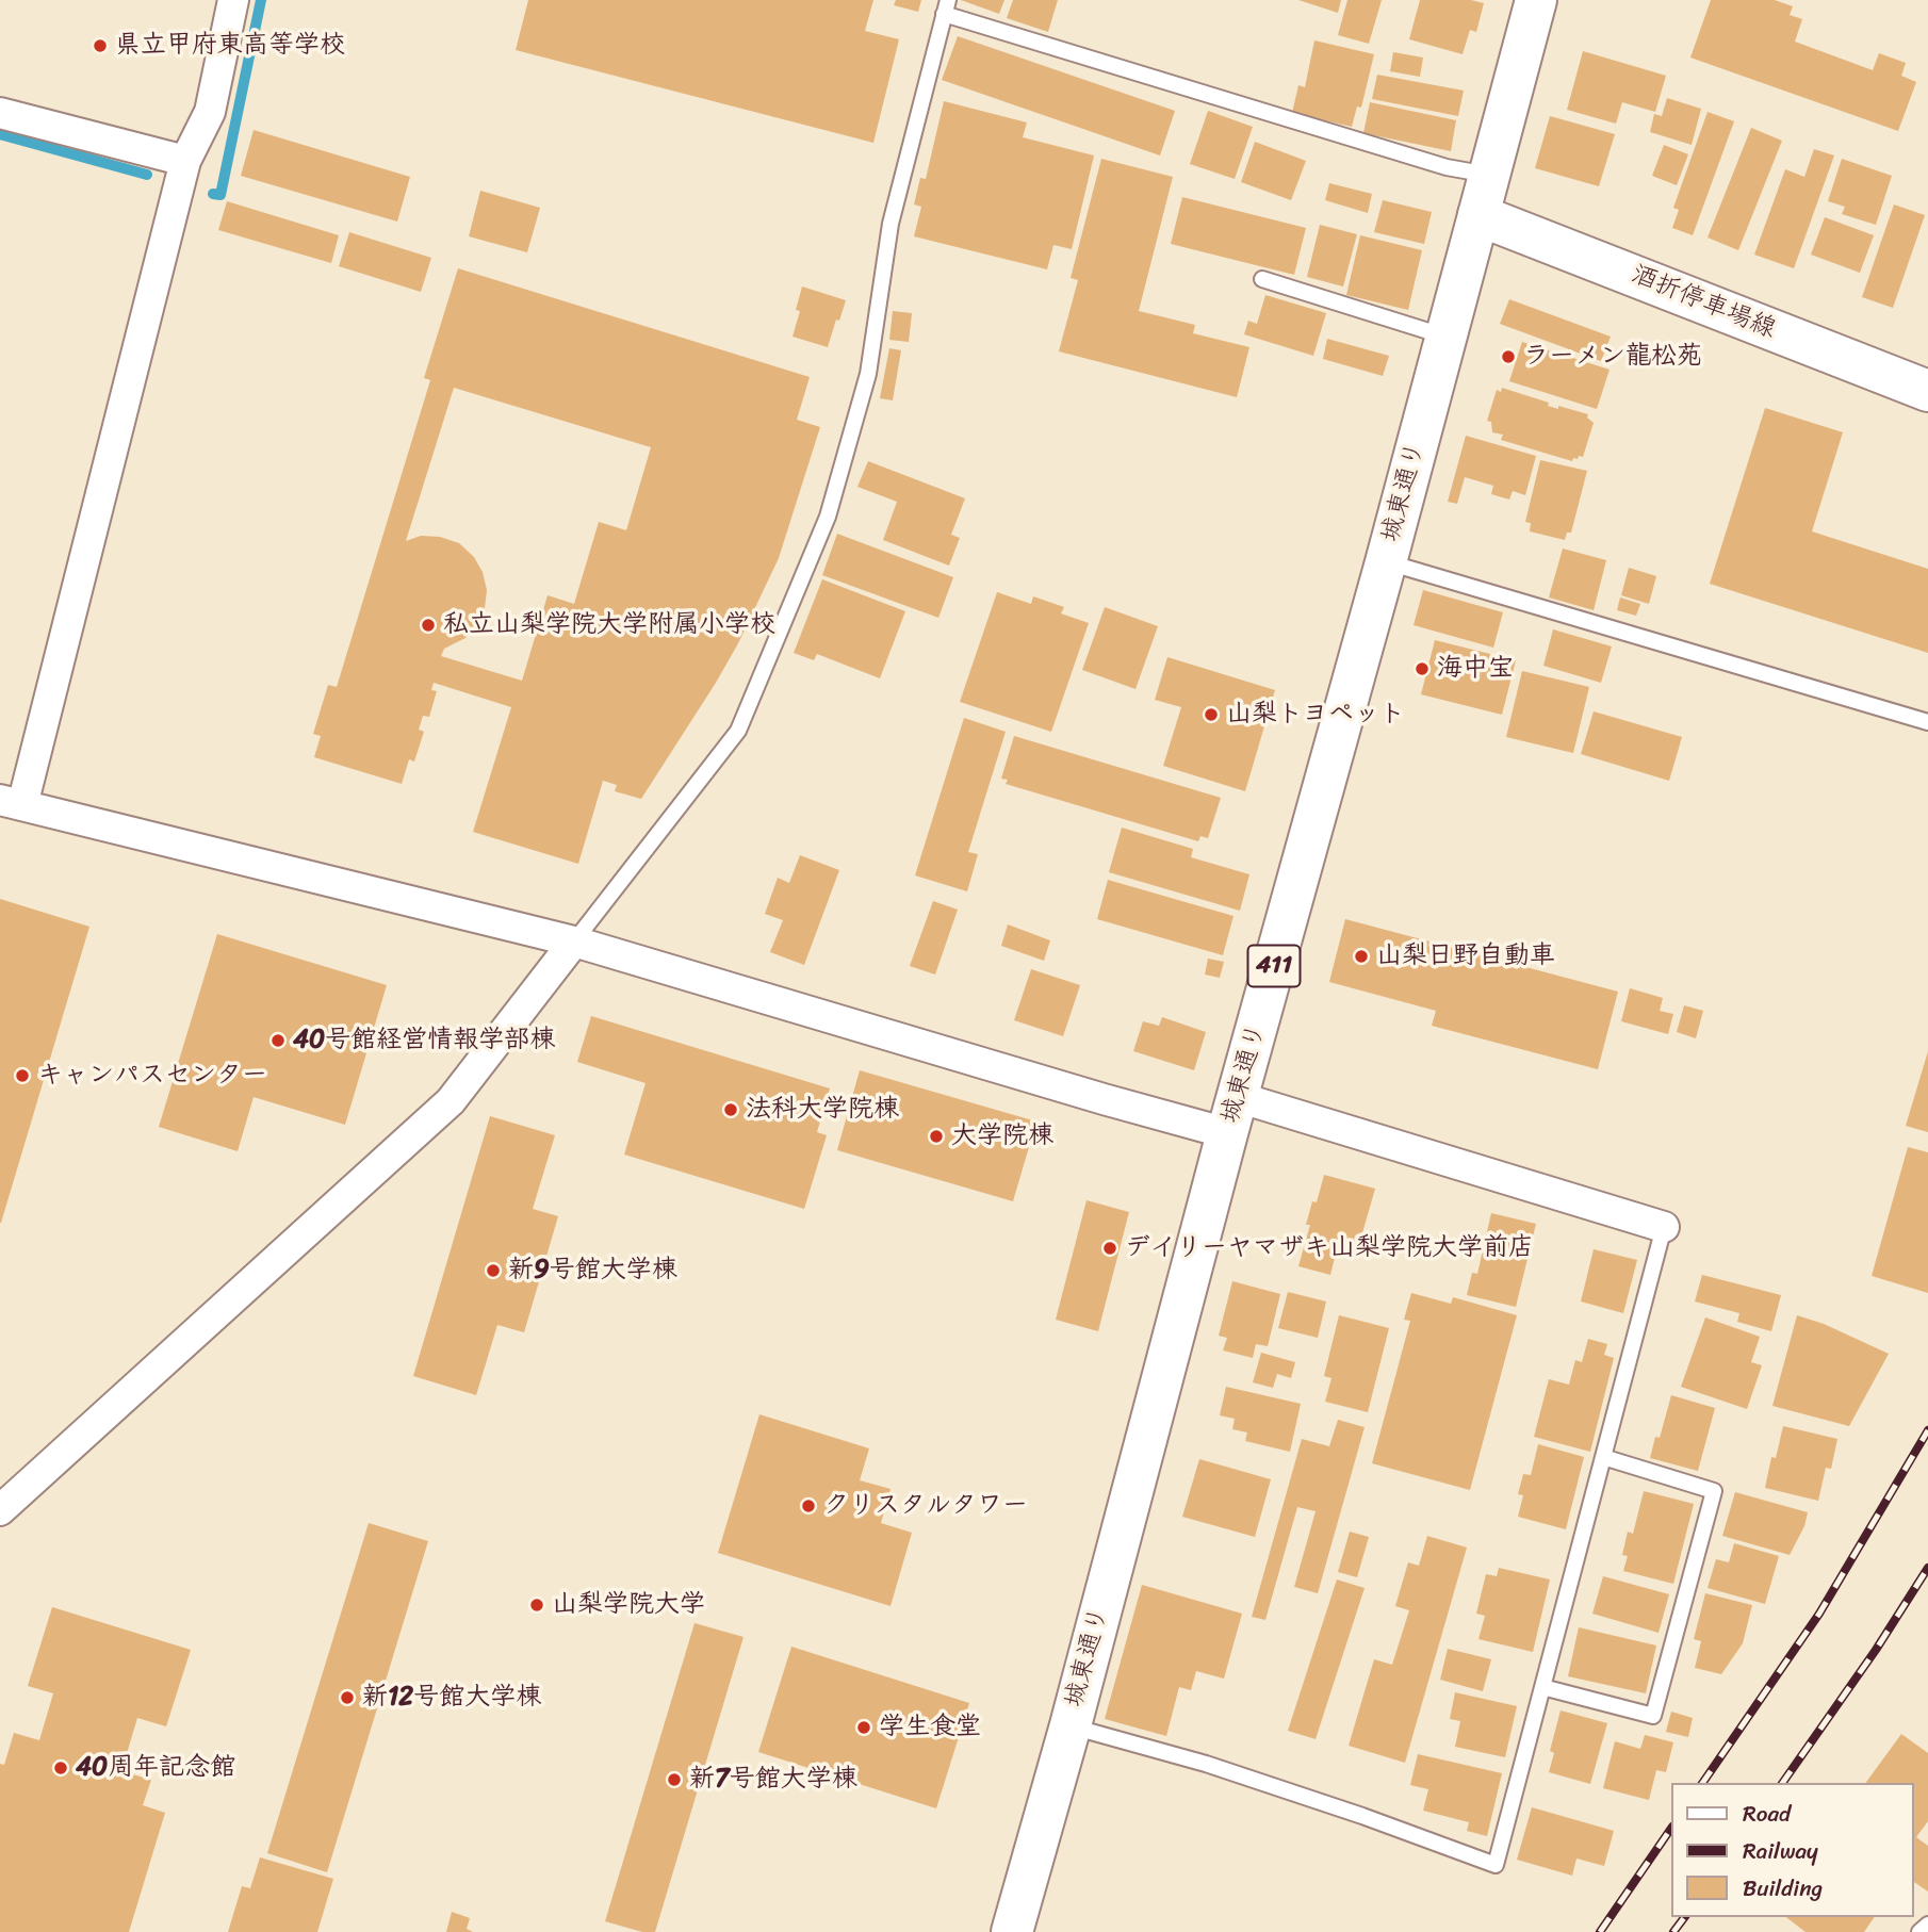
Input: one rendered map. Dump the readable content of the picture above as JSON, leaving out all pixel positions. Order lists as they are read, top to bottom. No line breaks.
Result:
{"streets":{"main road":["酒折停車場線","城東通り","411"]},"crossings":[["酒折停車場線","城東通り"]],"places":["県立甲府東高等学校","ラーメン龍松苑","私立山梨学院大学附属小学校","海中宝","山梨トヨペット","山梨日野自動車","40号館経営情報学部棟","キャンパスセンター","法科大学院棟","大学院棟","デイリーヤマザキ山梨学院大学前店","新9号館大学棟","クリスタルタワー","山梨学院大学","新12号館大学棟","学生食堂","40周年記念館","新7号館大学棟"],"legend":["Road","Railway","Building"]}
